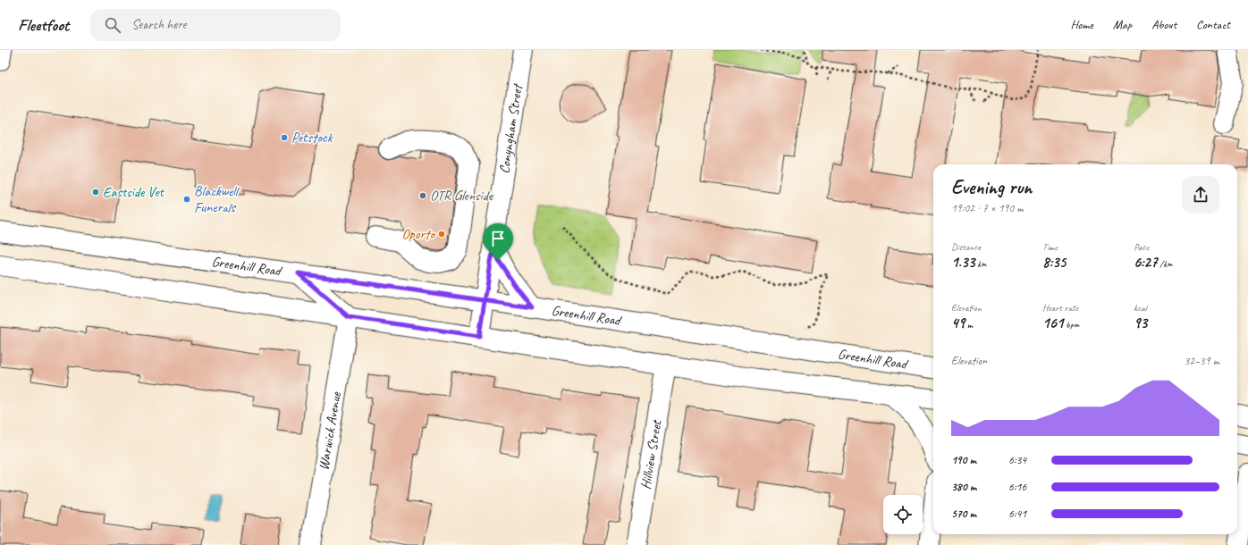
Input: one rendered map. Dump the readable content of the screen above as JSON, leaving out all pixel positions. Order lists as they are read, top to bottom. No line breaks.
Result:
{"streets":{"main road":["Conyngham Street","Greenhill Road","Warwick Avenue","Hillview Street"]},"crossings":[["Conyngham Street","Greenhill Road"]],"places":["Petstock","Eastside Vet","OTR Glenside","Blackwell Funerals","Oporto"],"page":{"header":"Fleetfoot","search":"Search here","nav":["Home","Map","About","Contact"],"heading":["Evening run","19:02 · 7 × 190 m"],"stats":[["Distance","1.33 km"],["Time","8:35"],["Pace","6:27 /km"],["Elevation","49 m"],["Heart rate","161 bpm"],["kcal","93"]],"chart":["Elevation","32–39 m"],"list":[{"name":"190 m","note":"6:34"},{"name":"380 m","note":"6:16"},{"name":"570 m","note":"6:41"}]}}
